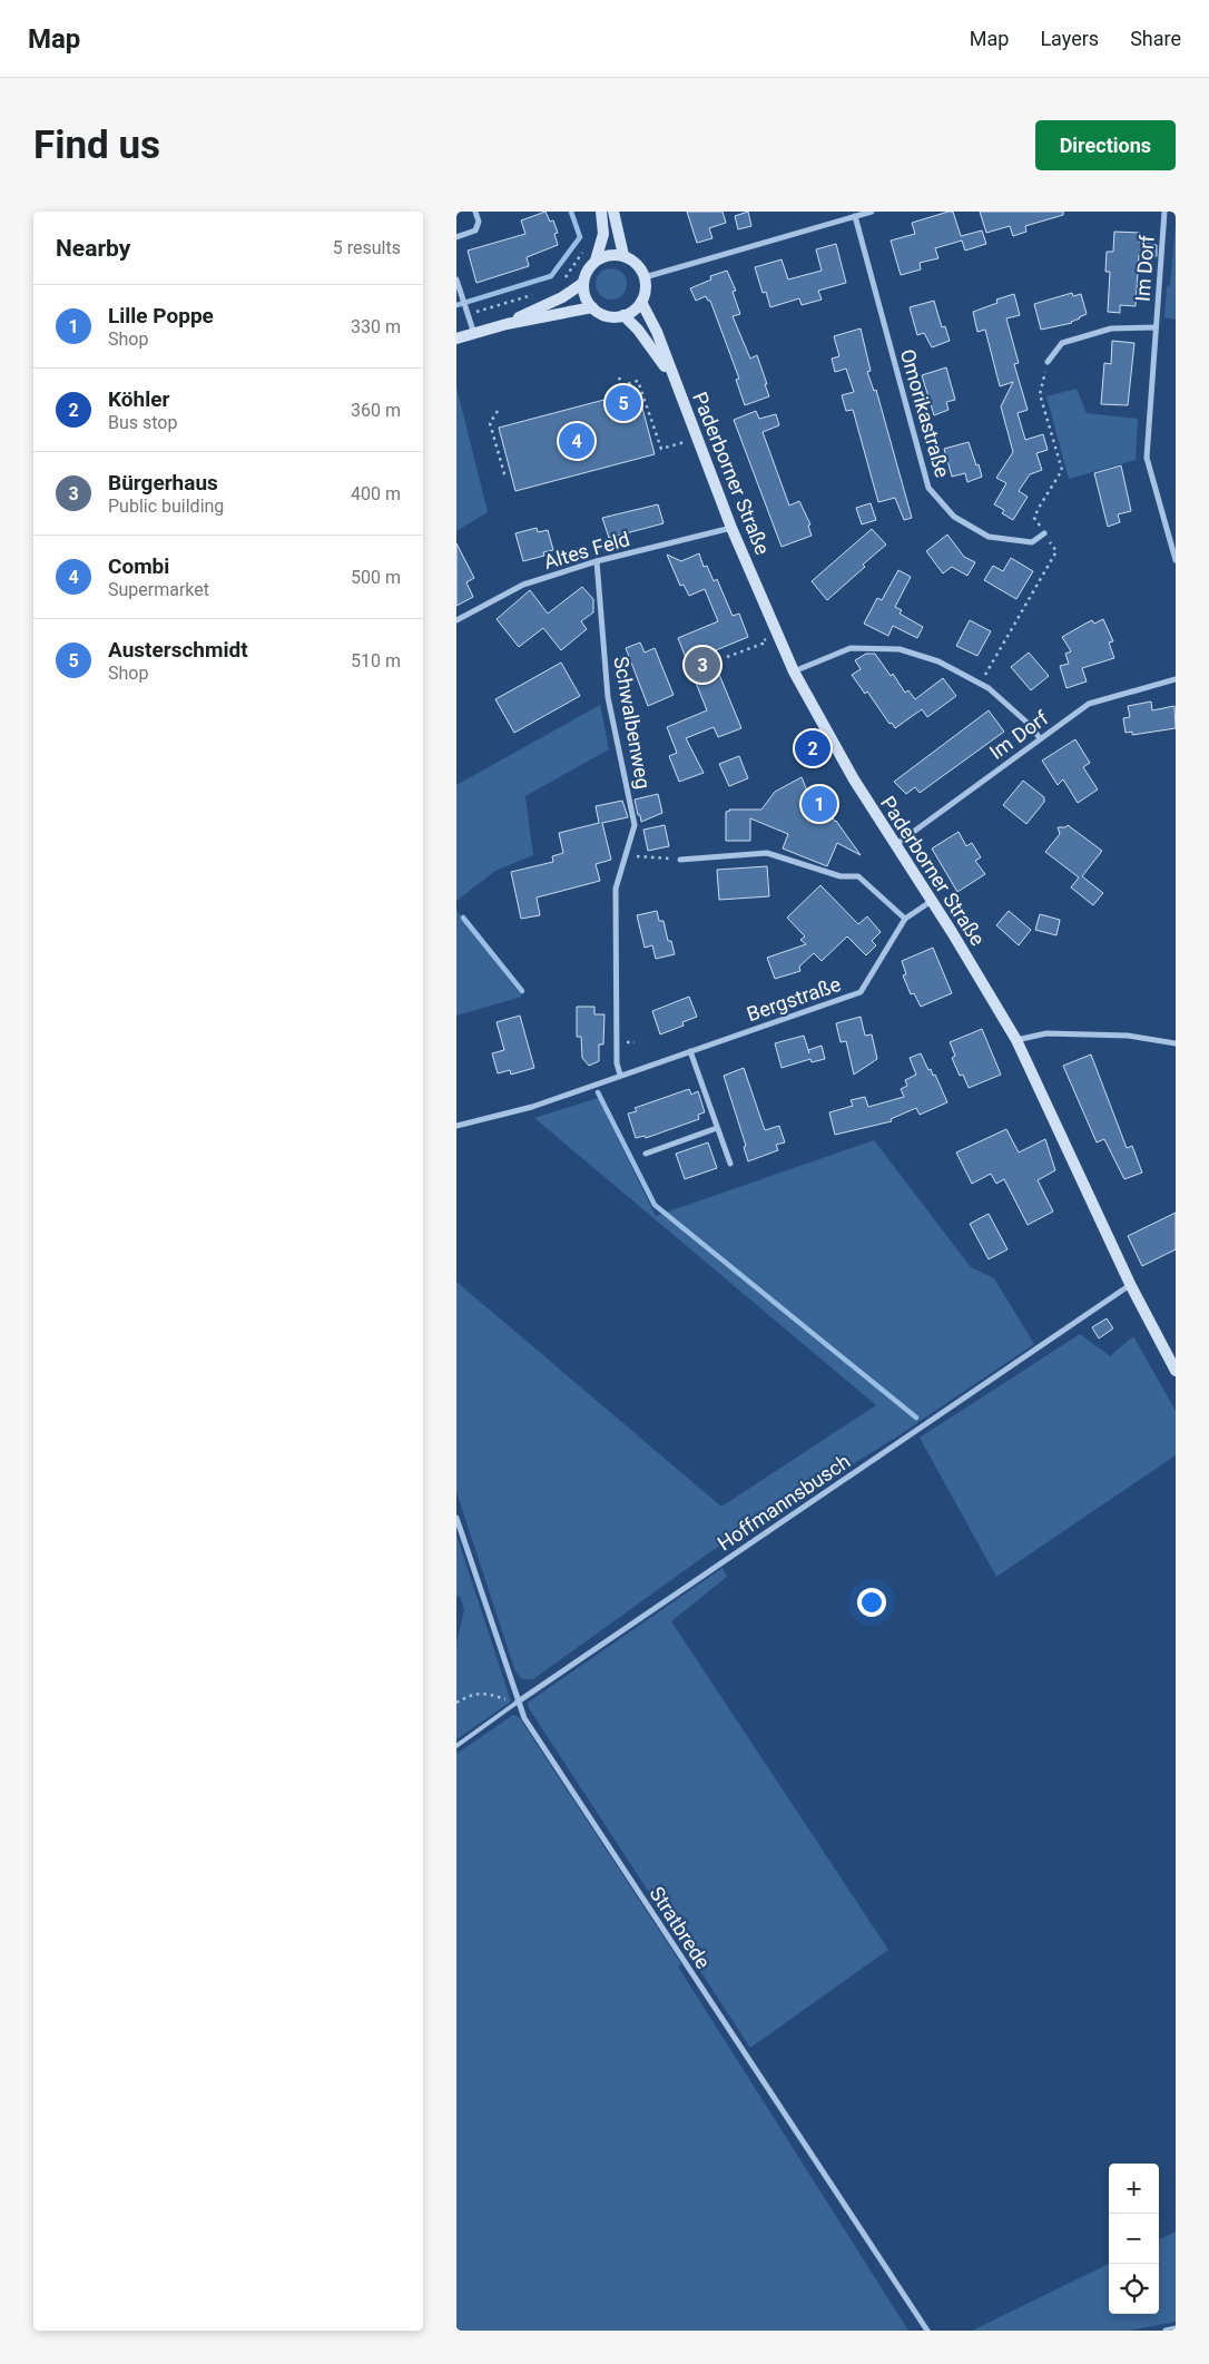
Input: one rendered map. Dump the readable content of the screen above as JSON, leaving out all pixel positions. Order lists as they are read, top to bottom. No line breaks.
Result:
{"streets":{"main road":["Paderborner Straße"],"street":["Im Dorf","Omorikastraße","Altes Feld","Schwalbenweg","Bergstraße","Hoffmannsbusch","Stratbrede"]},"crossings":[["Im Dorf","Paderborner Straße"],["Paderborner Straße","Altes Feld"],["Paderborner Straße","Bergstraße"],["Paderborner Straße","Hoffmannsbusch"],["Altes Feld","Schwalbenweg"],["Schwalbenweg","Bergstraße"],["Hoffmannsbusch","Stratbrede"]],"page":{"header":"Map","nav":["Map","Layers","Share"],"buttons":"Directions","title":"Find us","heading":["Nearby","5 results"],"list":[{"mark":"1","name":"Lille Poppe","note":"Shop","value":"330 m"},{"mark":"2","name":"Köhler","note":"Bus stop","value":"360 m"},{"mark":"3","name":"Bürgerhaus","note":"Public building","value":"400 m"},{"mark":"4","name":"Combi","note":"Supermarket","value":"500 m"},{"mark":"5","name":"Austerschmidt","note":"Shop","value":"510 m"}],"pins":["5","4","3","2","1"],"map_buttons":["+","−"]}}
